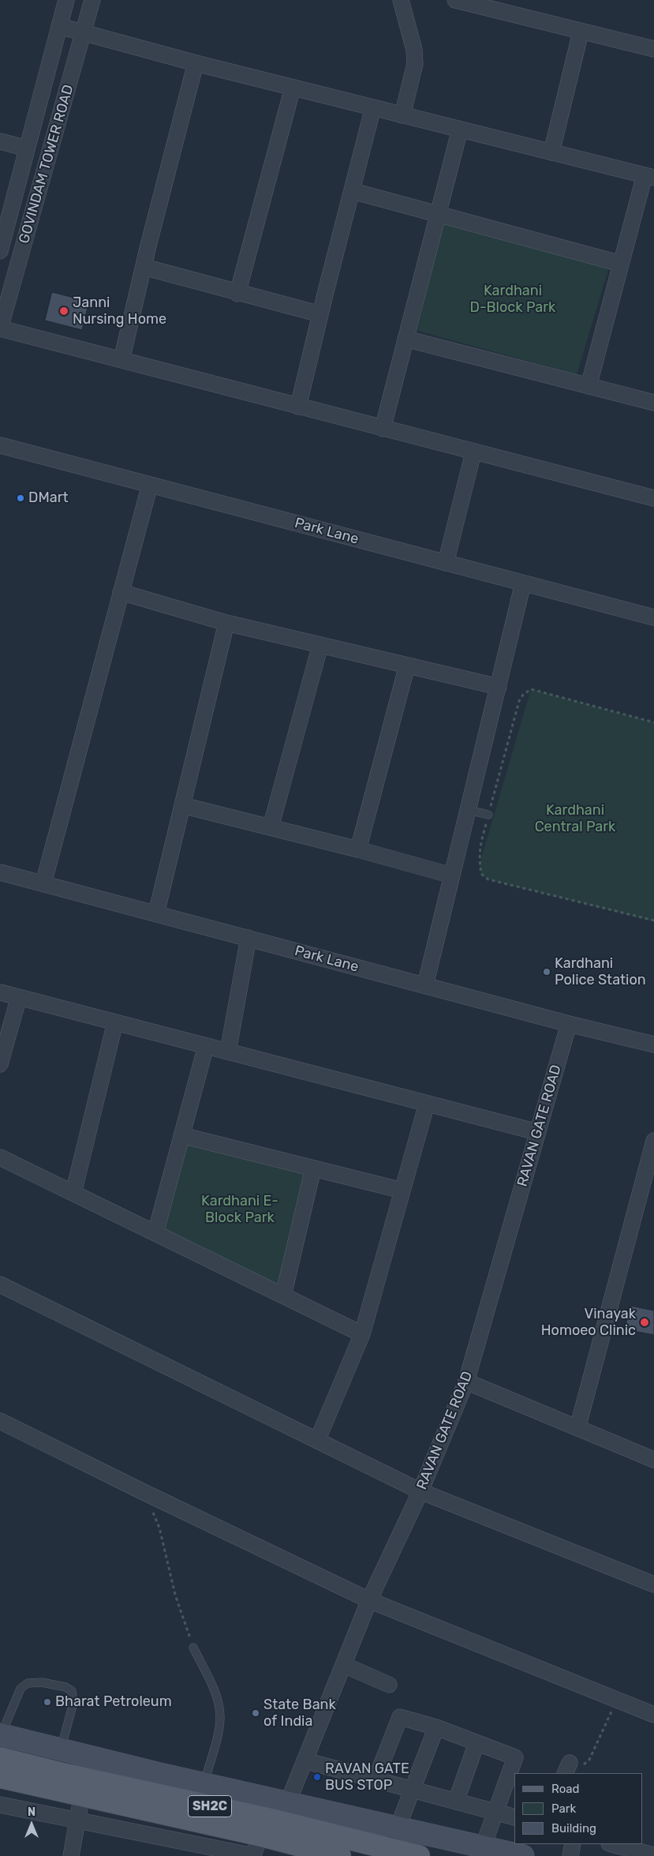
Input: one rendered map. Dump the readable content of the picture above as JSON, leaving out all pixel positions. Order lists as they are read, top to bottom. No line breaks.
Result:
{"streets":{"main road":["SH2C"],"street":["GOVINDAM TOWER ROAD","Park Lane","RAVAN GATE ROAD"]},"crossings":[["Park Lane","RAVAN GATE ROAD"],["RAVAN GATE ROAD","SH2C"]],"parks":["Kardhani D-Block Park","Kardhani Central Park","Kardhani E- Block Park"],"places":["Janni Nursing Home","DMart","Kardhani Police Station","Vinayak Homoeo Clinic","Bharat Petroleum","State Bank of India","RAVAN GATE BUS STOP"],"legend":["Road","Park","Building"],"north":"top"}
